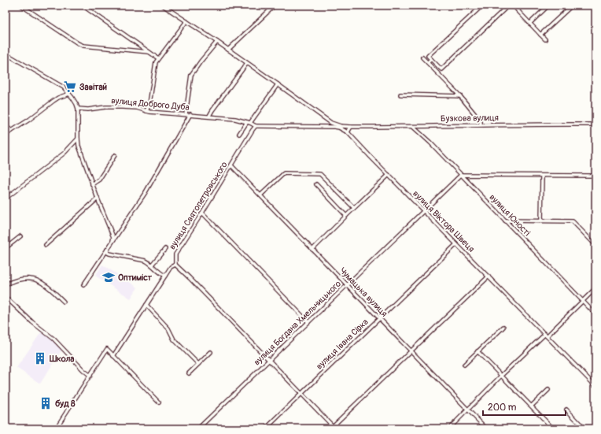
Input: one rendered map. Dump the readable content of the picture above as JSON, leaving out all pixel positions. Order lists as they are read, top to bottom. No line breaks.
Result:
{"streets":{"street":["вулиця Доброго Дуба","Бузкова вулиця","вулиця Святопетровського","вулиця Юності","вулиця Віктора Швеця","Чумацька вулиця","вулиця Богдана Хмельницького","вулиця Івана Сірка"]},"crossings":[["вулиця Доброго Дуба","вулиця Святопетровського"],["вулиця Доброго Дуба","вулиця Віктора Швеця"],["Бузкова вулиця","вулиця Юності"],["вулиця Святопетровського","вулиця Віктора Швеця"],["вулиця Святопетровського","Чумацька вулиця"],["вулиця Юності","вулиця Богдана Хмельницького"],["вулиця Віктора Швеця","вулиця Богдана Хмельницького"],["вулиця Віктора Швеця","вулиця Івана Сірка"],["Чумацька вулиця","вулиця Богдана Хмельницького"],["Чумацька вулиця","вулиця Івана Сірка"]],"places":{"supermarket":["Завітай"],"school or university":["Оптиміст"],"building":["Школа","буд 8"]},"scale_bar":"200 m"}
